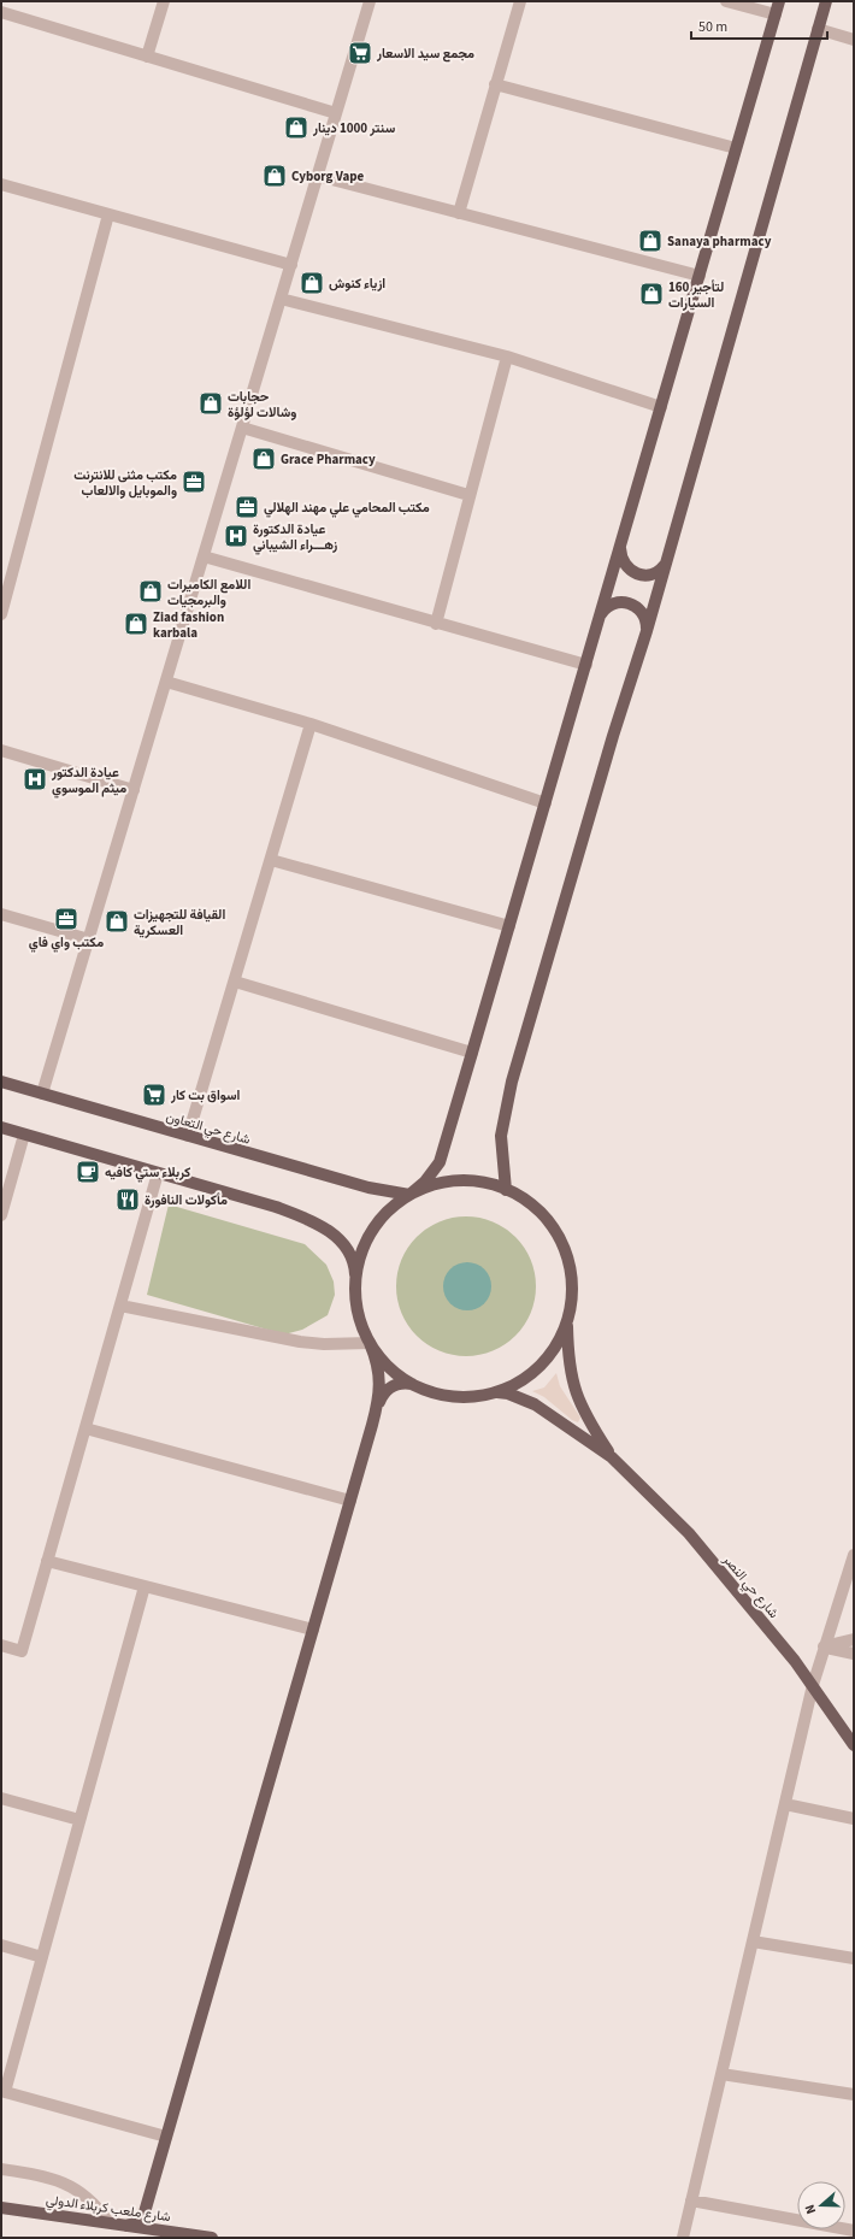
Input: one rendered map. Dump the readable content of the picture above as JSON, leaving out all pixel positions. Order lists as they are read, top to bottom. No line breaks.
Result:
{"streets":{"main road":["شارع حي التعاون","شارع حي النصر","شارع ملعب كربلاء الدولي"]},"places":{"supermarket":["مجمع سيد الاسعار","اسواق بت كار"],"shop":["سنتر 1000 دينار","Cyborg Vape","Sanaya pharmacy","ازياء كنوش","160 لتأجير السيارات","حجابات وشالات لؤلؤة","Grace Pharmacy","اللامع الكاميرات والبرمجيات","Ziad fashion karbala","القيافة للتجهيزات العسكرية"],"office":["مكتب مثنى للانترنت والموبايل والالعاب","مكتب المحامي علي مهند الهلالي","مكتب واي فاي"],"hospital":["عيادة الدكتورة زهـــراء الشيباني","عيادة الدكتور ميثم الموسوي"],"cafe":["كربلاء ستي كافيه"],"restaurant":["مأكولات النافورة"]},"scale_bar":"50 m","north":"left"}
